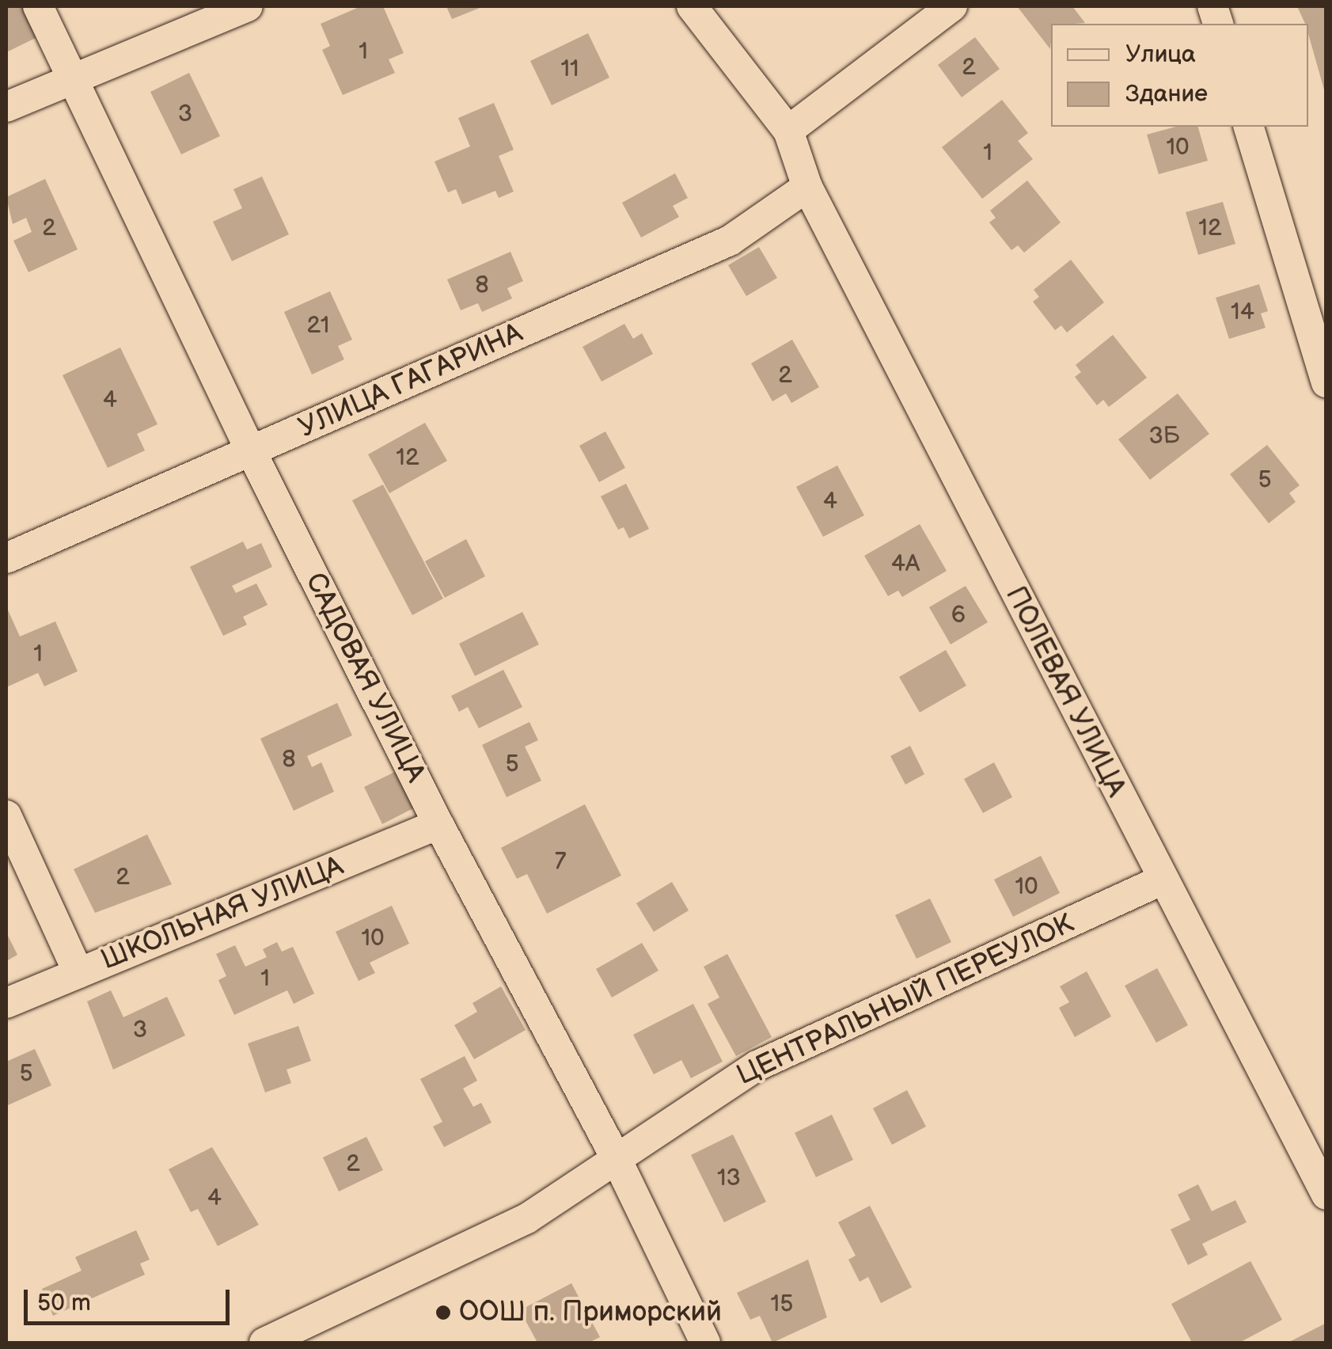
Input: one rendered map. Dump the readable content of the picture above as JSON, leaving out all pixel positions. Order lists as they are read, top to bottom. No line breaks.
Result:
{"streets":{"street":["УЛИЦА ГАГАРИНА","САДОВАЯ УЛИЦА","ПОЛЕВАЯ УЛИЦА","ШКОЛЬНАЯ УЛИЦА","ЦЕНТРАЛЬНЫЙ ПЕРЕУЛОК"]},"crossings":[["УЛИЦА ГАГАРИНА","САДОВАЯ УЛИЦА"],["УЛИЦА ГАГАРИНА","ПОЛЕВАЯ УЛИЦА"],["САДОВАЯ УЛИЦА","ШКОЛЬНАЯ УЛИЦА"],["САДОВАЯ УЛИЦА","ЦЕНТРАЛЬНЫЙ ПЕРЕУЛОК"],["ПОЛЕВАЯ УЛИЦА","ЦЕНТРАЛЬНЫЙ ПЕРЕУЛОК"]],"places":["ООШ п. Приморский"],"house_numbers":["1","2","11","3","10","1","2","12","8","14","21","2","4","3Б","12","5","4","4А","6","1","8","5","7","2","10","10","1","3","5","2","13","4","15"],"legend":["Улица","Здание"],"scale_bar":"50 m"}
